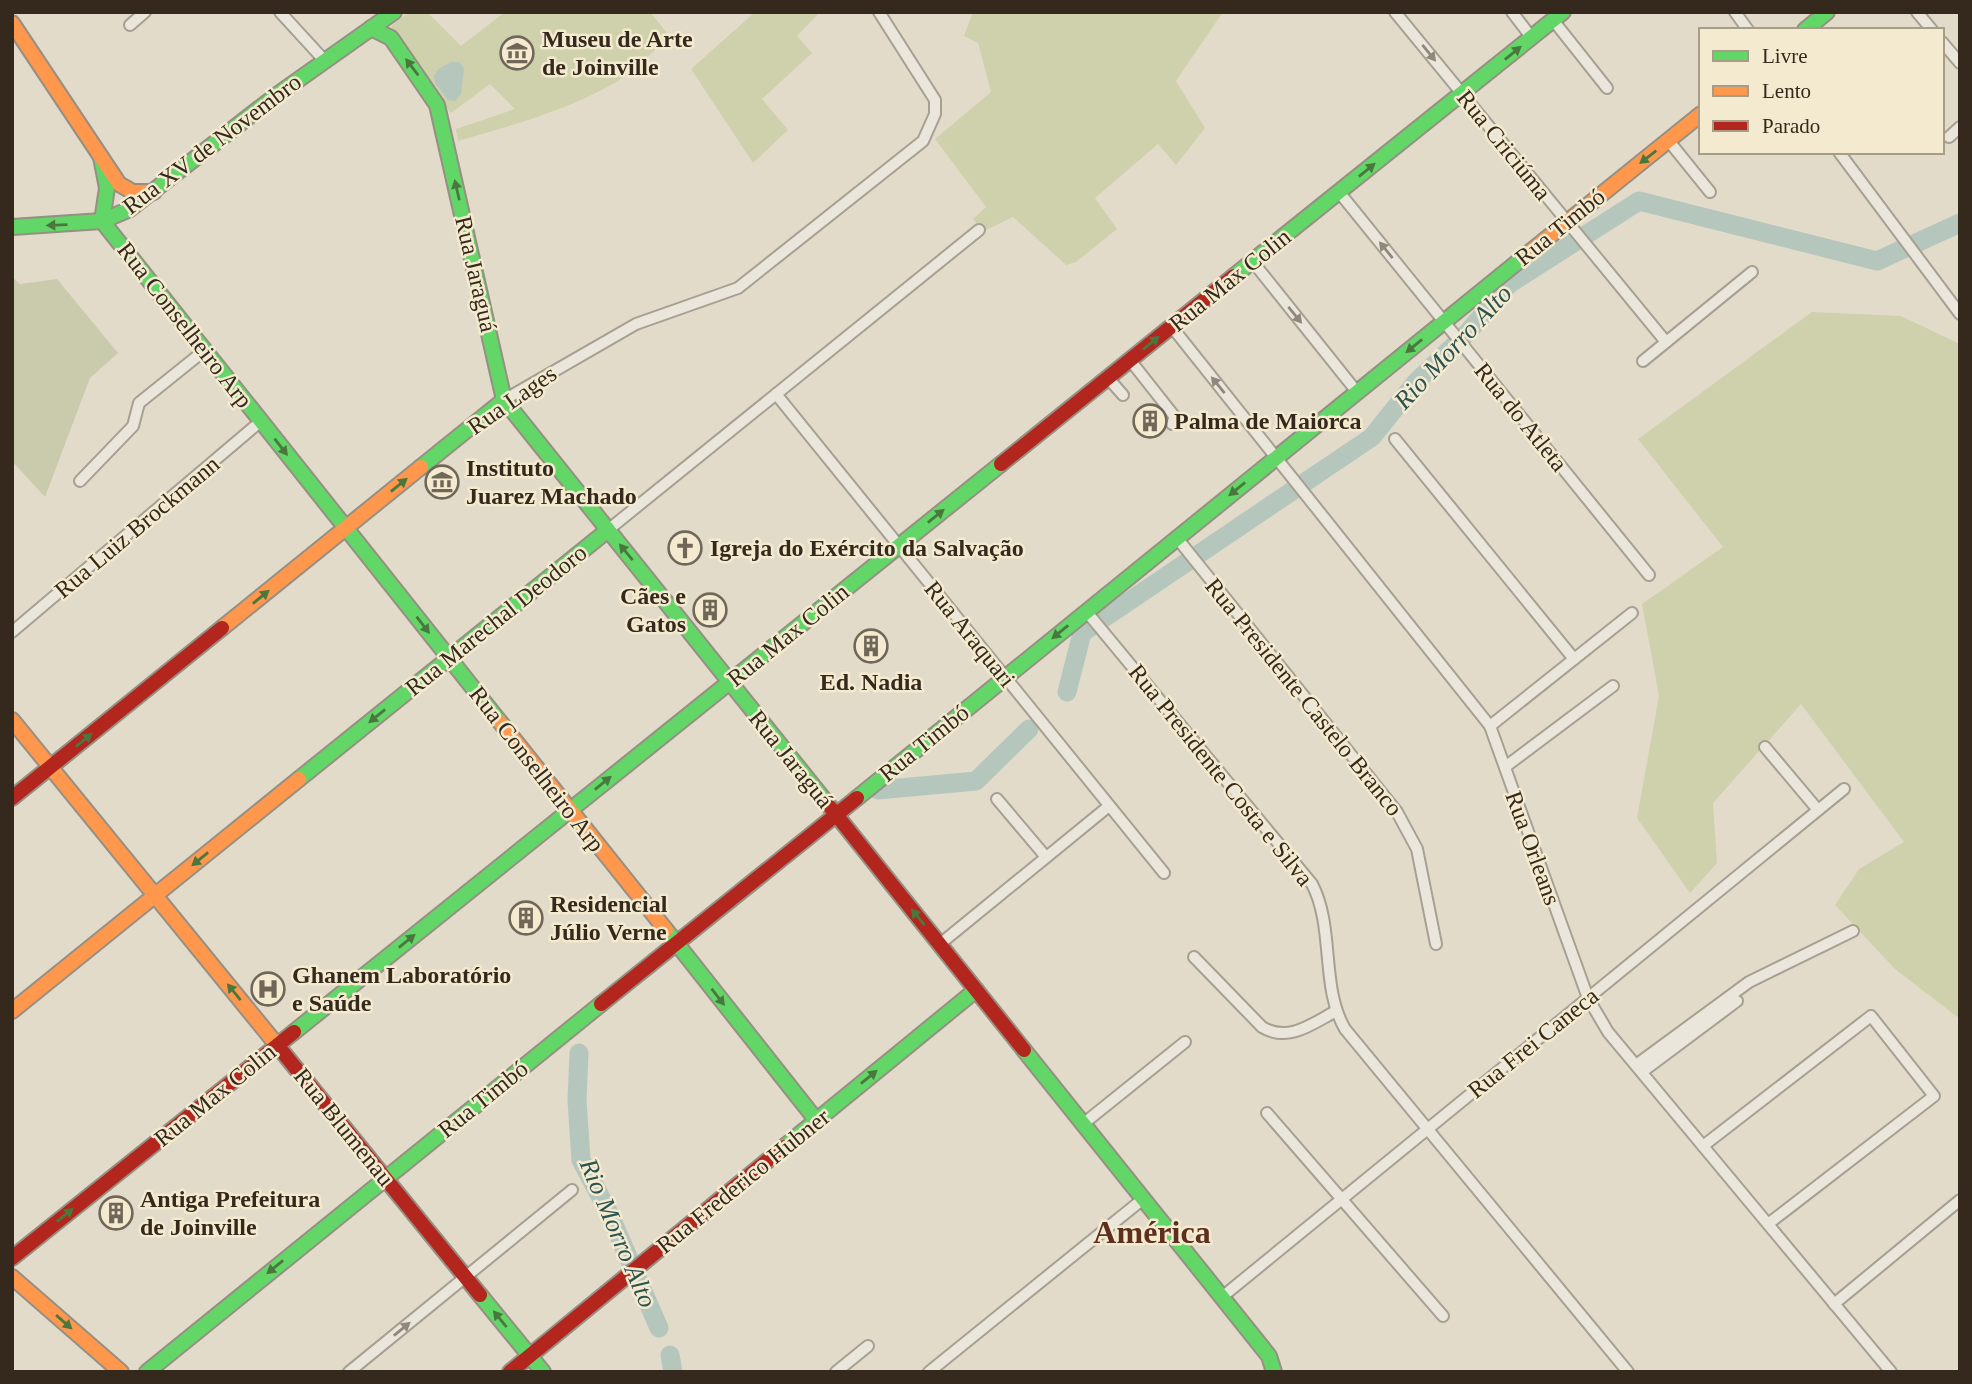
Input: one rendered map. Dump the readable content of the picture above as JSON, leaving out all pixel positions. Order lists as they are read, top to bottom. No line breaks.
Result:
{"streets":{"main road":["Rua XV de Novembro","Rua Timbó","Rua Jaraguá","Rua Max Colin","Rua Conselheiro Arp","Rua Lages","Rua Marechal Deodoro","Rua Blumenau","Rua Frederico Hubner"],"street":["Rua Criciúma","Rua do Atleta","Rua Luiz Brockmann","Rua Araquari","Rua Presidente Castelo Branco","Rua Presidente Costa e Silva","Rua Orleans","Rua Frei Caneca"]},"crossings":[["Rua XV de Novembro","Rua Jaraguá"],["Rua XV de Novembro","Rua Conselheiro Arp"],["Rua Criciúma","Rua Timbó"],["Rua Criciúma","Rua Max Colin"],["Rua Timbó","Rua Jaraguá"],["Rua Timbó","Rua Conselheiro Arp"],["Rua Timbó","Rua do Atleta"],["Rua Timbó","Rua Araquari"],["Rua Timbó","Rua Presidente Castelo Branco"],["Rua Timbó","Rua Presidente Costa e Silva"],["Rua Timbó","Rua Orleans"],["Rua Timbó","Rua Blumenau"],["Rua Jaraguá","Rua Max Colin"],["Rua Jaraguá","Rua Lages"],["Rua Jaraguá","Rua Marechal Deodoro"],["Rua Jaraguá","Rua Frei Caneca"],["Rua Jaraguá","Rua Frederico Hubner"],["Rua Max Colin","Rua Conselheiro Arp"],["Rua Max Colin","Rua do Atleta"],["Rua Max Colin","Rua Araquari"],["Rua Max Colin","Rua Orleans"],["Rua Max Colin","Rua Blumenau"],["Rua Conselheiro Arp","Rua Lages"],["Rua Conselheiro Arp","Rua Luiz Brockmann"],["Rua Conselheiro Arp","Rua Marechal Deodoro"],["Rua Conselheiro Arp","Rua Frederico Hubner"],["Rua Lages","Rua Blumenau"],["Rua Marechal Deodoro","Rua Araquari"],["Rua Marechal Deodoro","Rua Blumenau"],["Rua Presidente Costa e Silva","Rua Frei Caneca"],["Rua Orleans","Rua Frei Caneca"],["Rua Blumenau","Rua Frederico Hubner"]],"one_way":["Rua Timbó","Rua Jaraguá","Rua Max Colin","Rua Conselheiro Arp","Rua Lages","Rua Blumenau"],"districts":["América"],"water":["Rio Morro Alto"],"places":{"museum":["Museu de Arte de Joinville","Instituto Juarez Machado"],"building":["Palma de Maiorca","Cães e Gatos","Ed. Nadia","Residencial Júlio Verne","Antiga Prefeitura de Joinville"],"church":["Igreja do Exército da Salvação"],"hospital":["Ghanem Laboratório e Saúde"]},"legend":["Livre","Lento","Parado"]}
